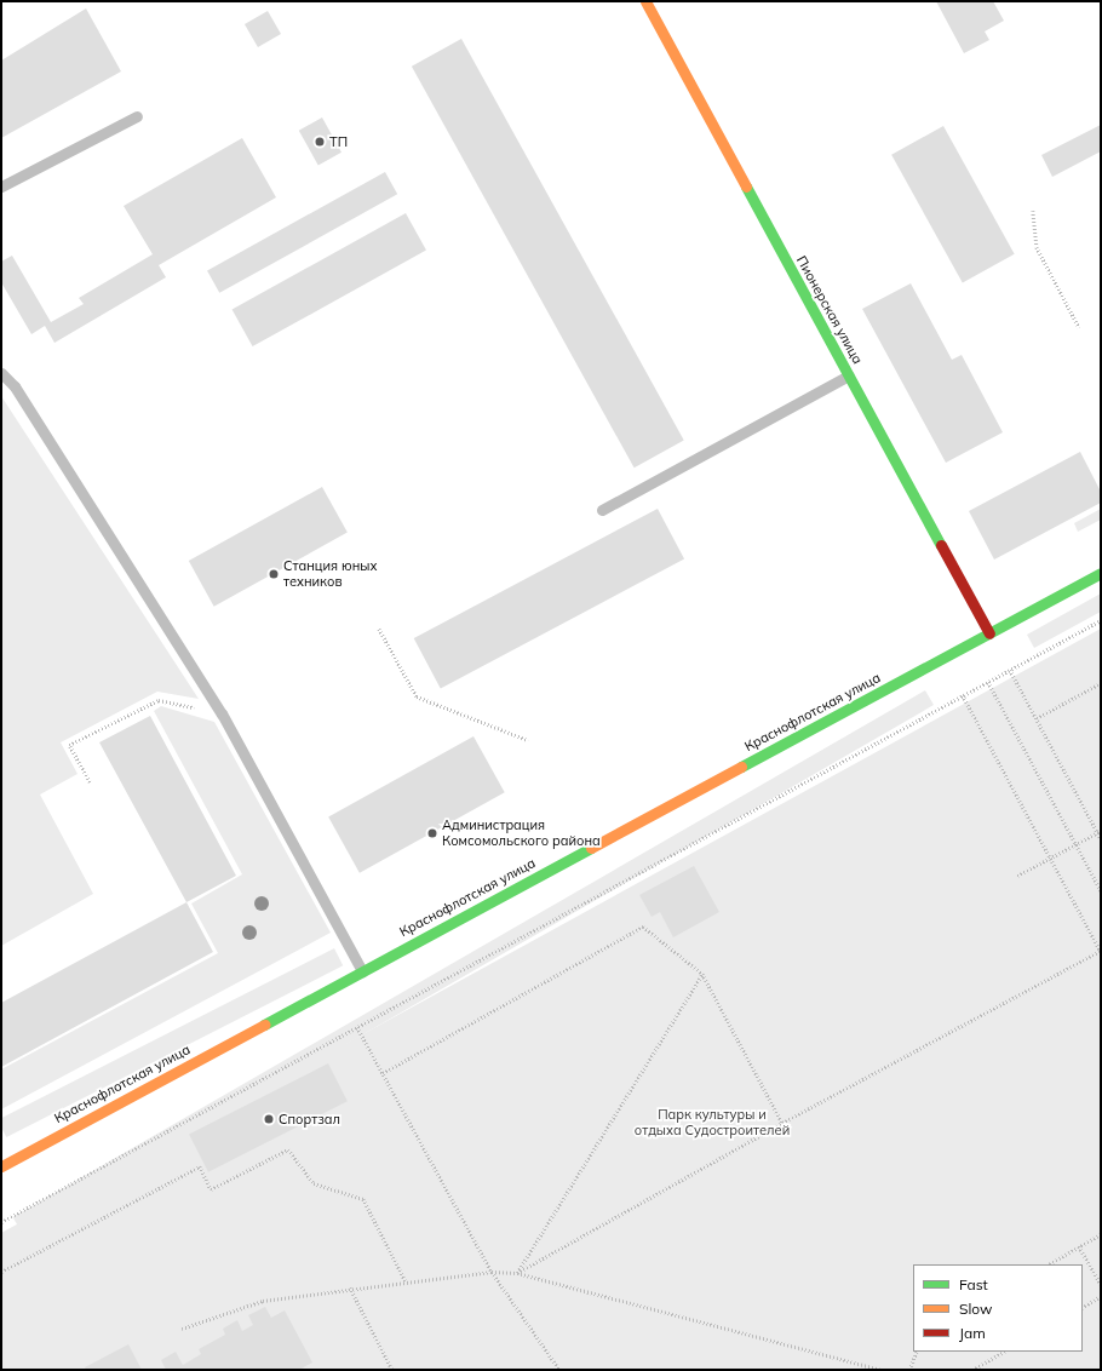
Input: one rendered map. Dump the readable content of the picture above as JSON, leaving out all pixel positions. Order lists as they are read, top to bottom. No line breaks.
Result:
{"streets":{"street":["Пионерская улица","Краснофлотская улица"]},"crossings":[["Пионерская улица","Краснофлотская улица"]],"parks":["Парк культуры и отдыха Судостроителей"],"places":["ТП","Станция юных техников","Администрация Комсомольского района","Спортзал"],"legend":["Fast","Slow","Jam"]}
